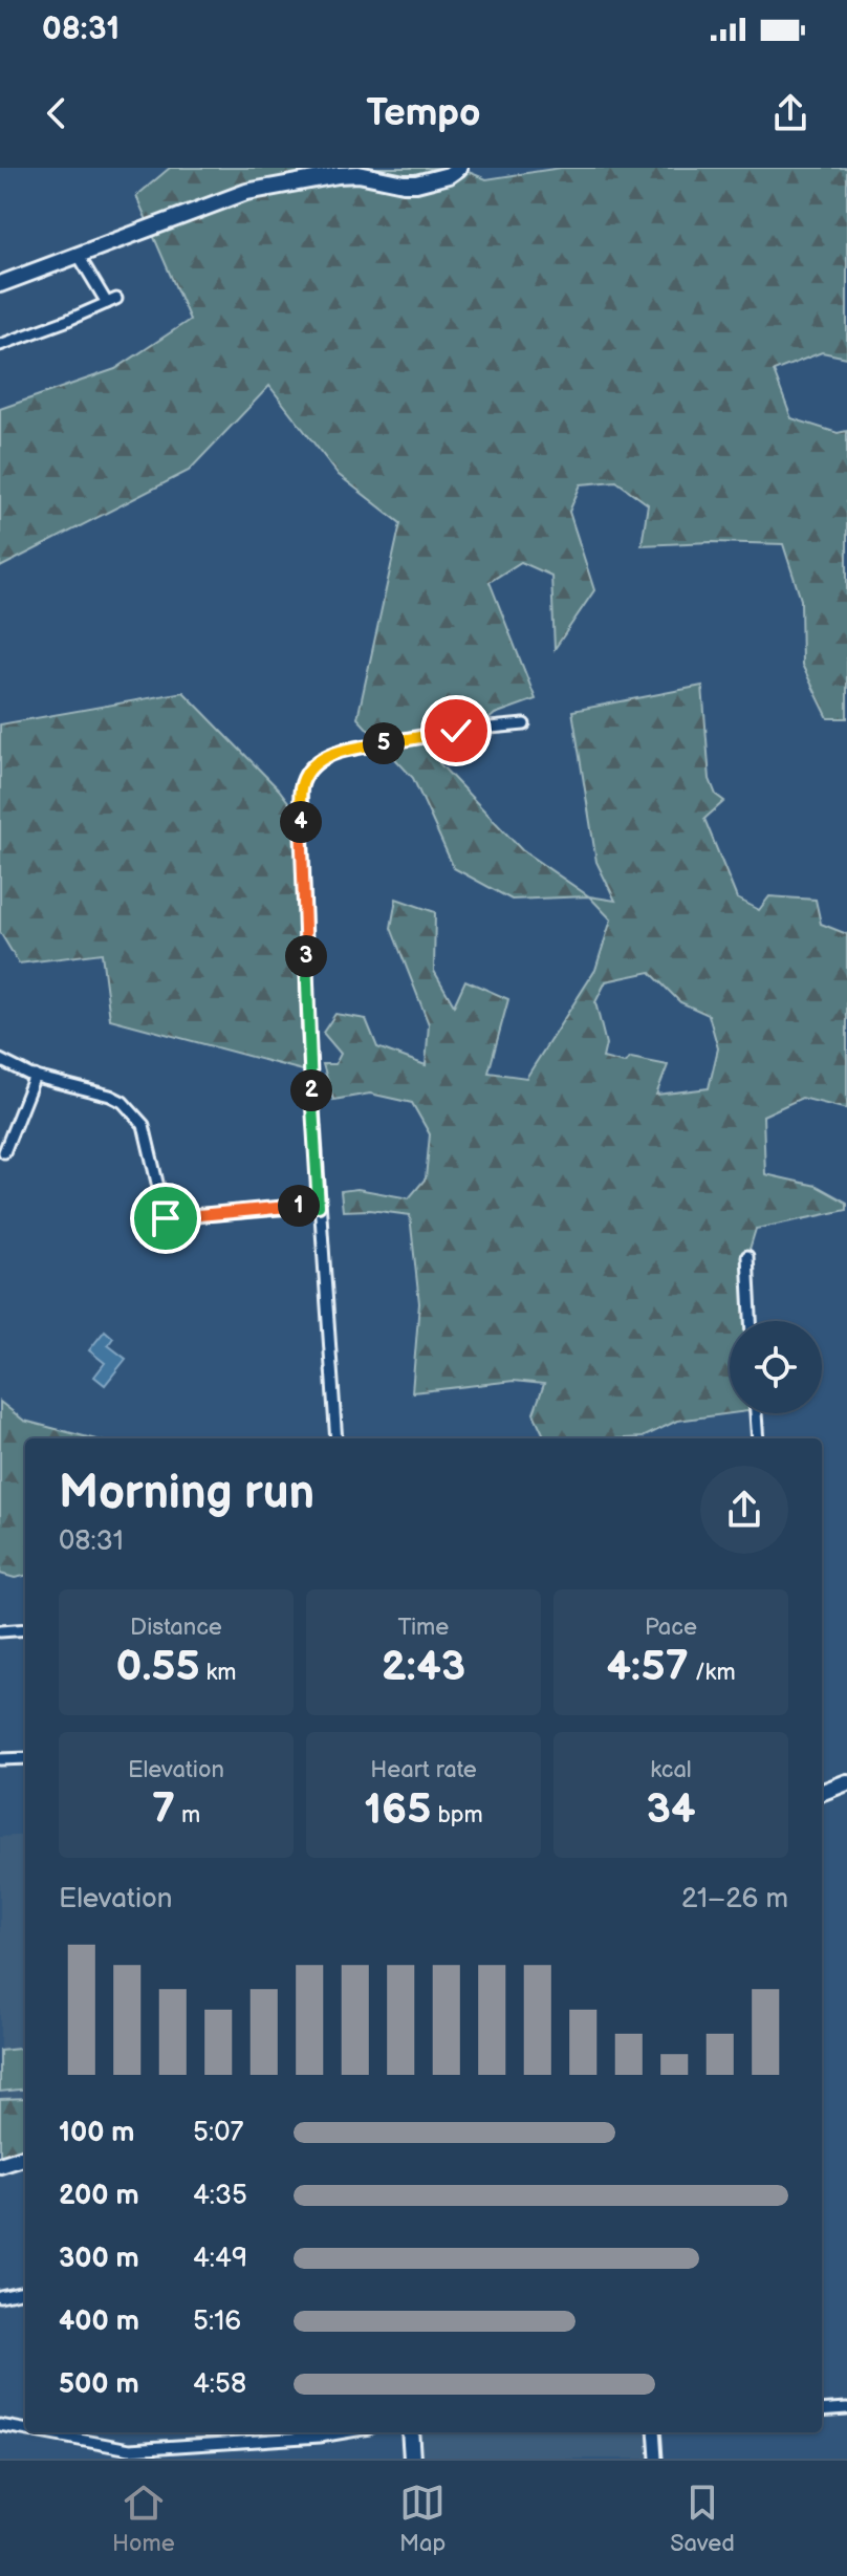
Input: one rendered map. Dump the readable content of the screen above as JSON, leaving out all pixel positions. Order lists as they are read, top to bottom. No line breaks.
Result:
{"page":{"status":"08:31","header":"Tempo","pins":["5","4","3","2","1"],"heading":["Morning run","08:31"],"stats":[["Distance","0.55 km"],["Time","2:43"],["Pace","4:57 /km"],["Elevation","7 m"],["Heart rate","165 bpm"],["kcal","34"]],"chart":["Elevation","21–26 m"],"list":[{"name":"100 m","note":"5:07"},{"name":"200 m","note":"4:35"},{"name":"300 m","note":"4:49"},{"name":"400 m","note":"5:16"},{"name":"500 m","note":"4:58"}],"tabs":["Home","Map","Saved"]}}
